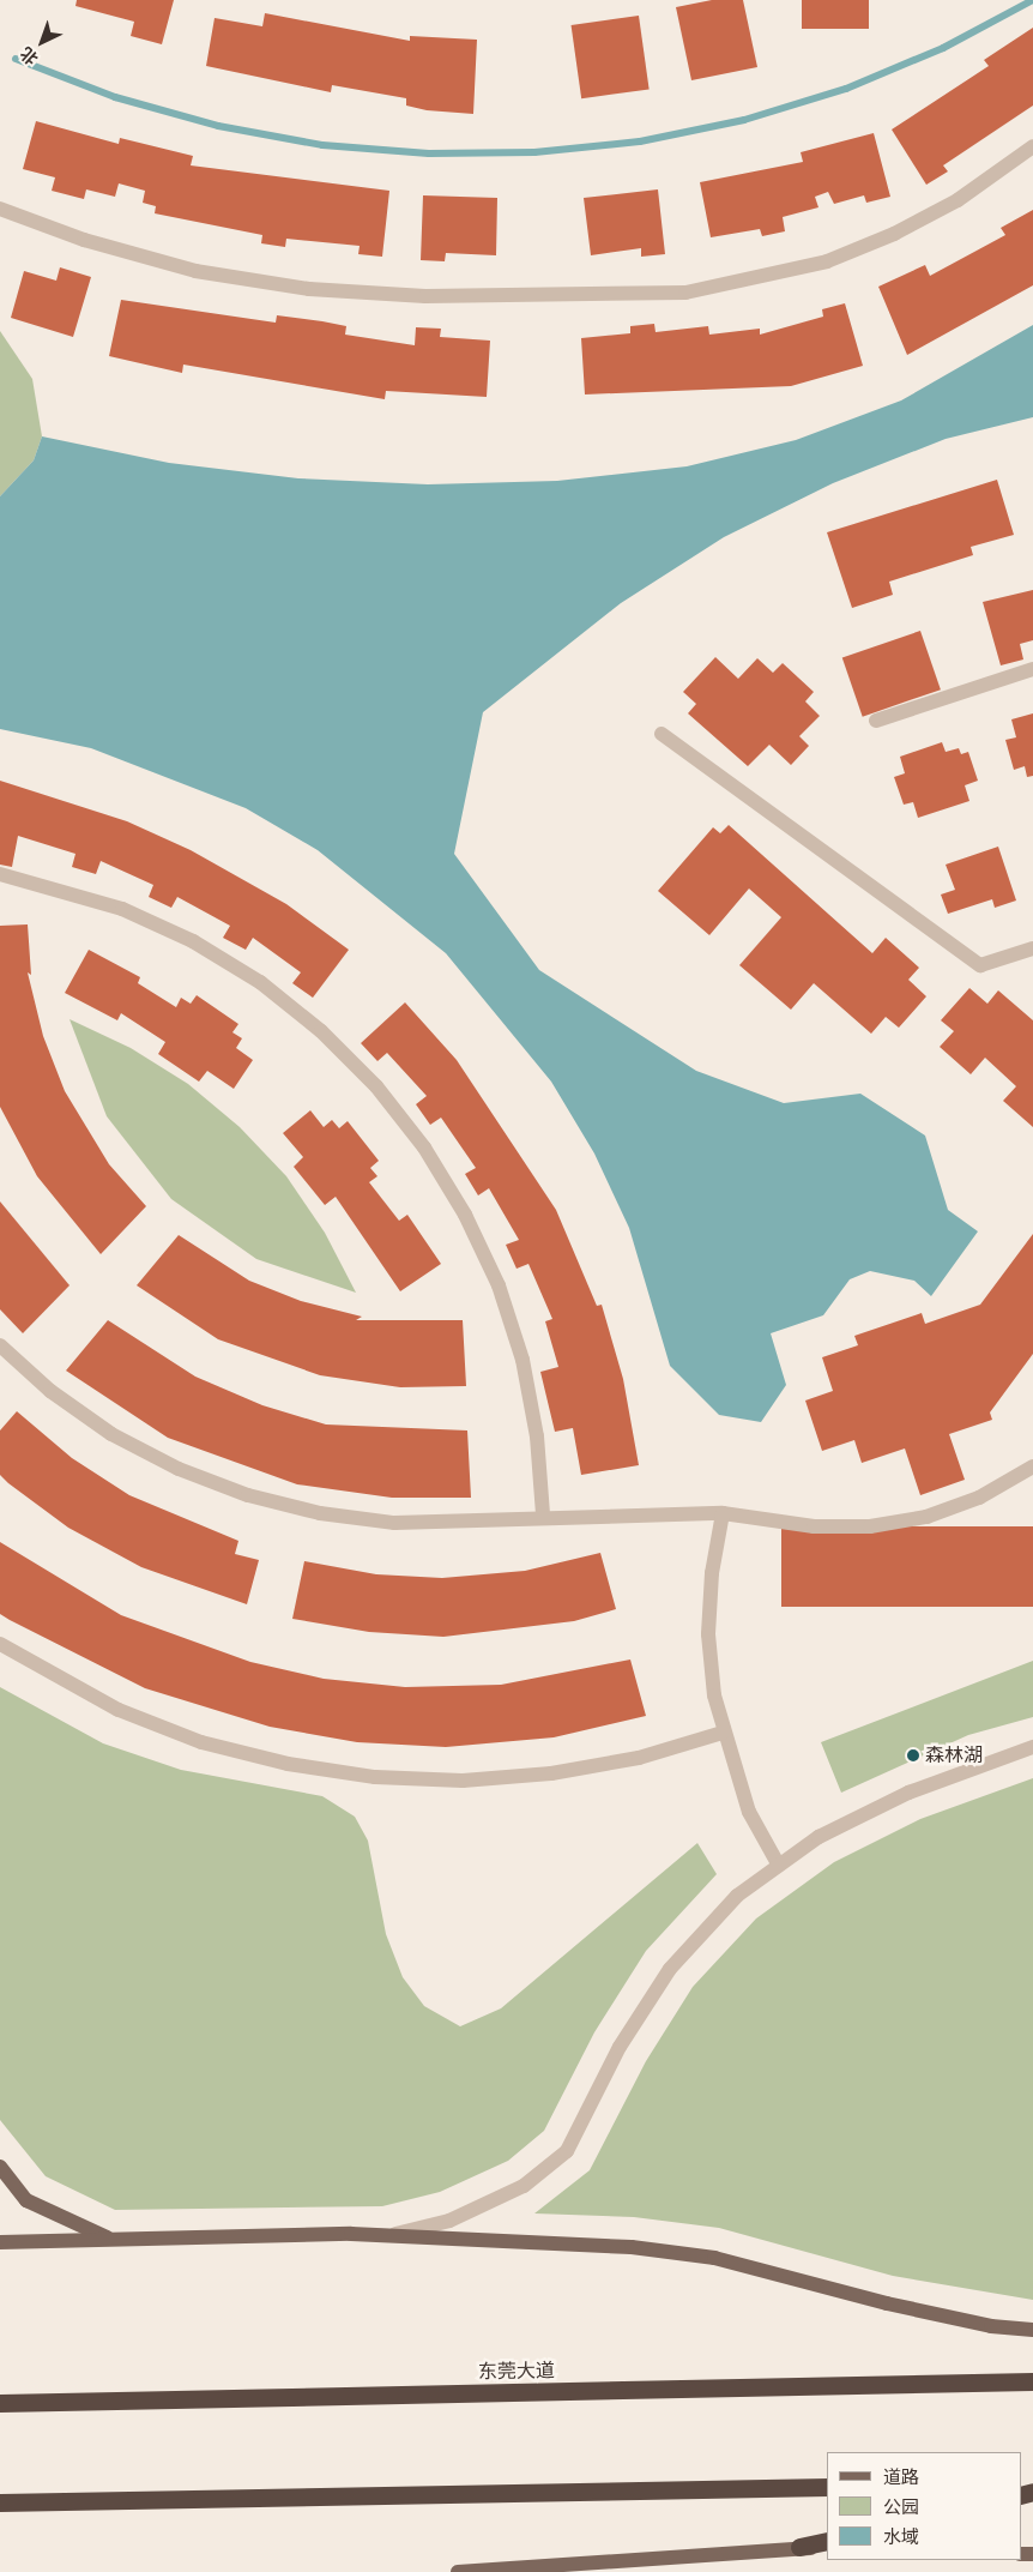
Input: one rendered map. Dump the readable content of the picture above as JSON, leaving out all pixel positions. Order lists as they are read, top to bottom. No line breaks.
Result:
{"streets":{"highway":["东莞大道"]},"places":["森林湖"],"legend":["道路","公园","水域"],"north":"bottom left"}
